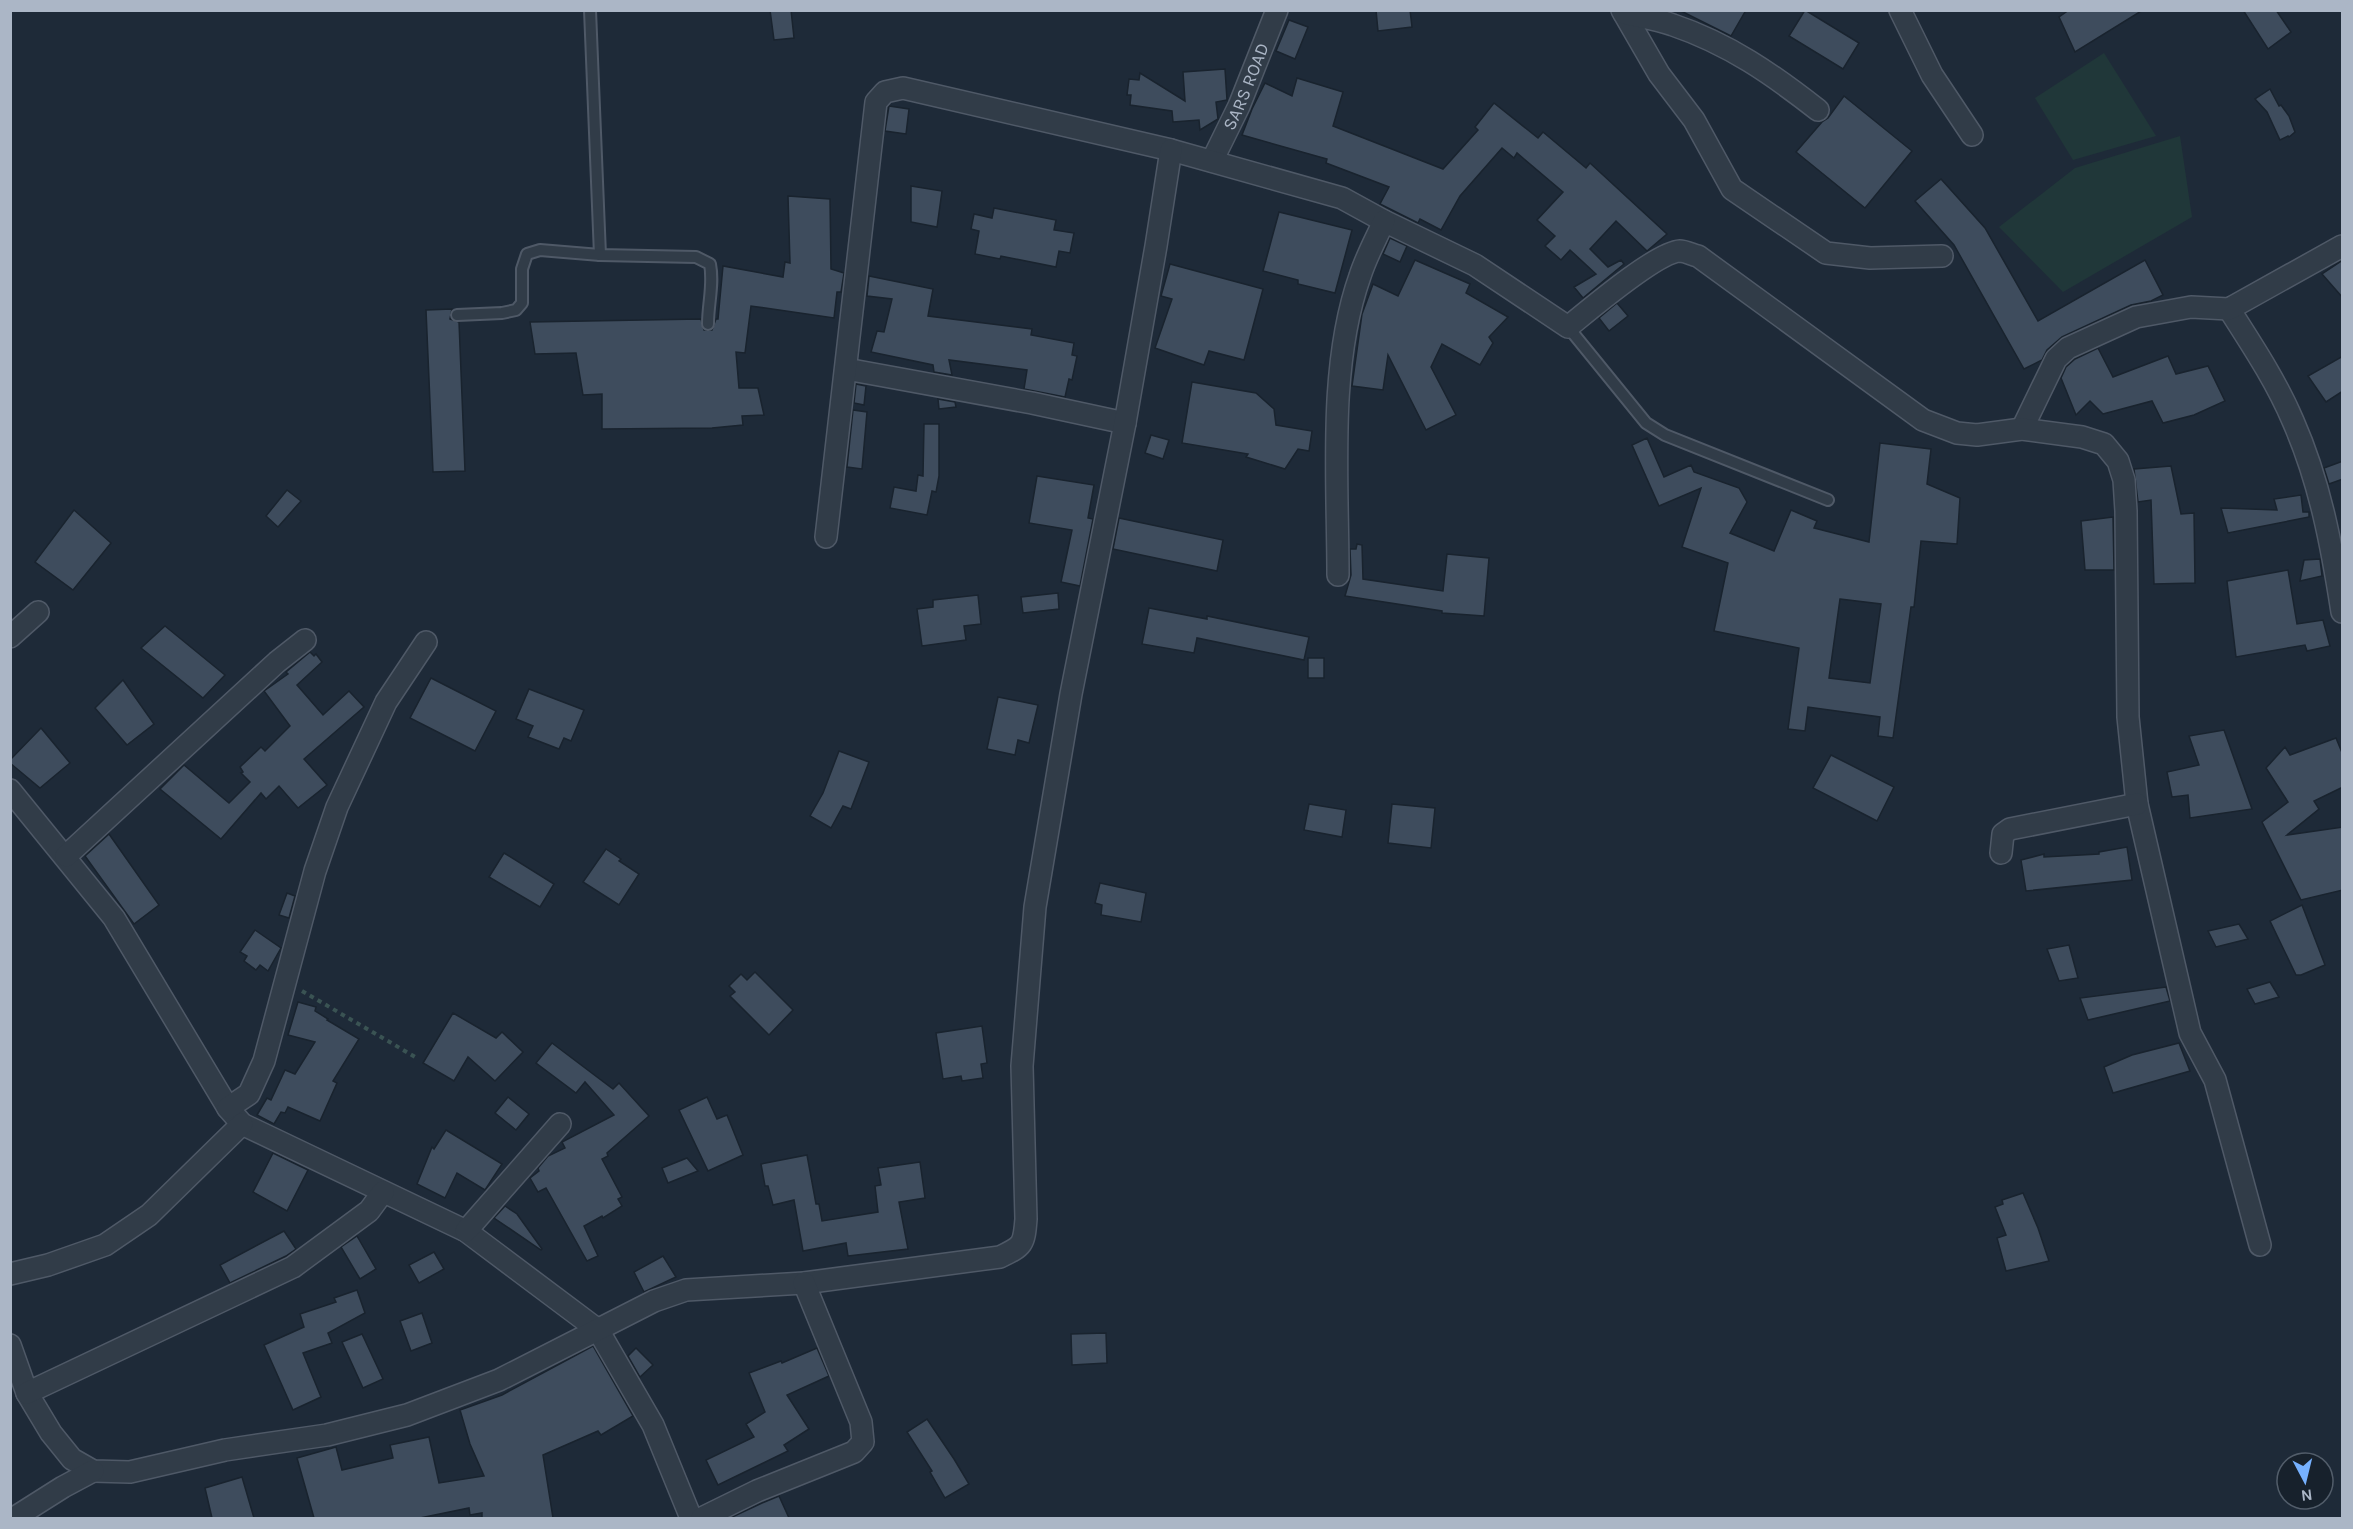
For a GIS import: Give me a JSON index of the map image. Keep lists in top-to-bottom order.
{
  "streets": {
    "street": ["SARS ROAD"]
  },
  "north": "bottom"
}
